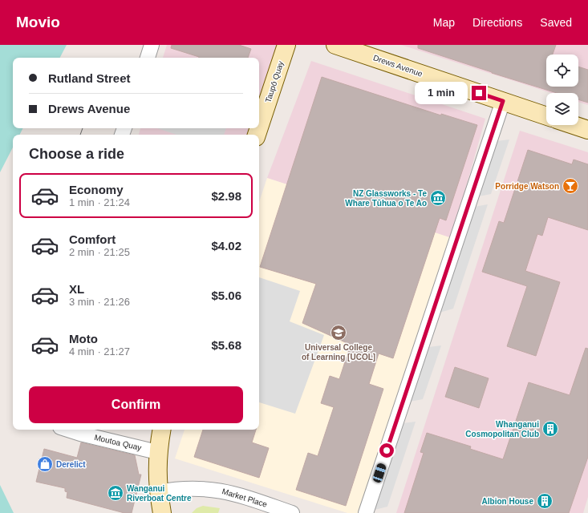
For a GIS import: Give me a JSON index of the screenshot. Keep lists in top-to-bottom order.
{
  "streets": {
    "street": [
      "Drews Avenue",
      "Taupō Quay",
      "Moutoa Quay",
      "Market Place"
    ]
  },
  "places": {
    "bar": ["Porridge Watson"],
    "museum": ["NZ Glassworks - Te Whare Tūhua o Te Ao", "Wanganui Riverboat Centre"],
    "school or university": ["Universal College of Learning [UCOL]"],
    "building": ["Whanganui Cosmopolitan Club", "Albion House"],
    "shop": ["Derelict"]
  },
  "page": {
    "header": "Movio",
    "nav": ["Map", "Directions", "Saved"],
    "banner": ["Rutland Street", "Drews Avenue"],
    "bubble": "1 min",
    "heading": "Choose a ride",
    "list": [
      {
        "name": "Economy",
        "note": "1 min · 21:24",
        "value": "$2.98"
      },
      {
        "name": "Comfort",
        "note": "2 min · 21:25",
        "value": "$4.02"
      },
      {
        "name": "XL",
        "note": "3 min · 21:26",
        "value": "$5.06"
      },
      {
        "name": "Moto",
        "note": "4 min · 21:27",
        "value": "$5.68"
      }
    ],
    "buttons": "Confirm"
  }
}
